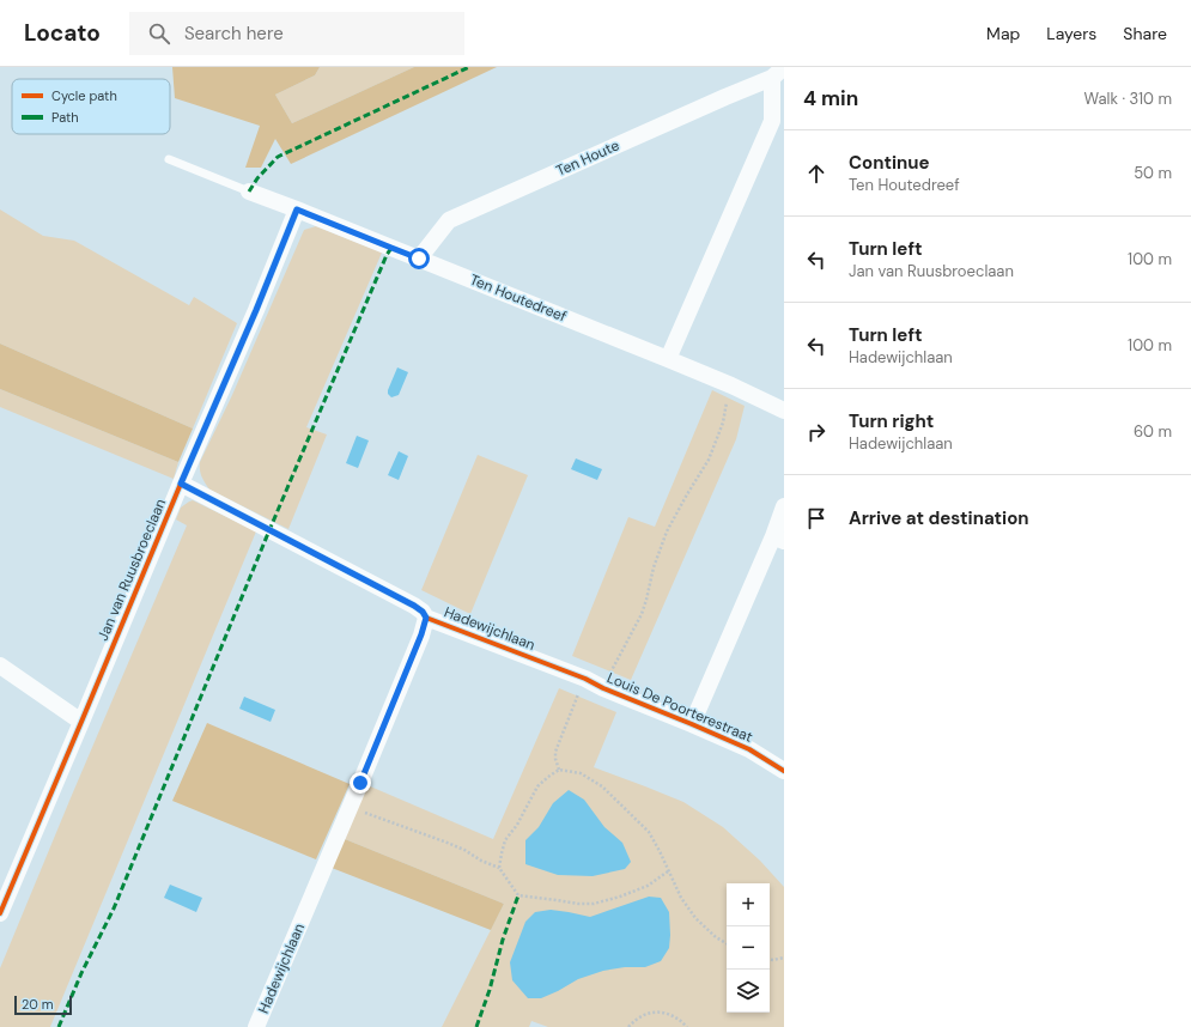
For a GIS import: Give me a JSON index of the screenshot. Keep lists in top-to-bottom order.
{
  "streets": {
    "street": [
      "Ten Houte",
      "Ten Houtedreef",
      "Jan van Ruusbroeclaan",
      "Hadewijchlaan",
      "Louis De Poorterestraat"
    ]
  },
  "crossings": [
    ["Ten Houte", "Ten Houtedreef"],
    ["Ten Houtedreef", "Jan van Ruusbroeclaan"],
    ["Jan van Ruusbroeclaan", "Hadewijchlaan"],
    ["Hadewijchlaan", "Louis De Poorterestraat"]
  ],
  "legend": ["Cycle path", "Path"],
  "scale_bar": "20 m",
  "page": {
    "header": "Locato",
    "search": "Search here",
    "nav": ["Map", "Layers", "Share"],
    "heading": ["4 min", "Walk · 310 m"],
    "list": [
      ["Continue", "Ten Houtedreef", "50 m"],
      ["Turn left", "Jan van Ruusbroeclaan", "100 m"],
      ["Turn left", "Hadewijchlaan", "100 m"],
      ["Turn right", "Hadewijchlaan", "60 m"],
      "Arrive at destination"
    ],
    "map_buttons": ["+", "−"],
    "scale": "20 m"
  }
}
